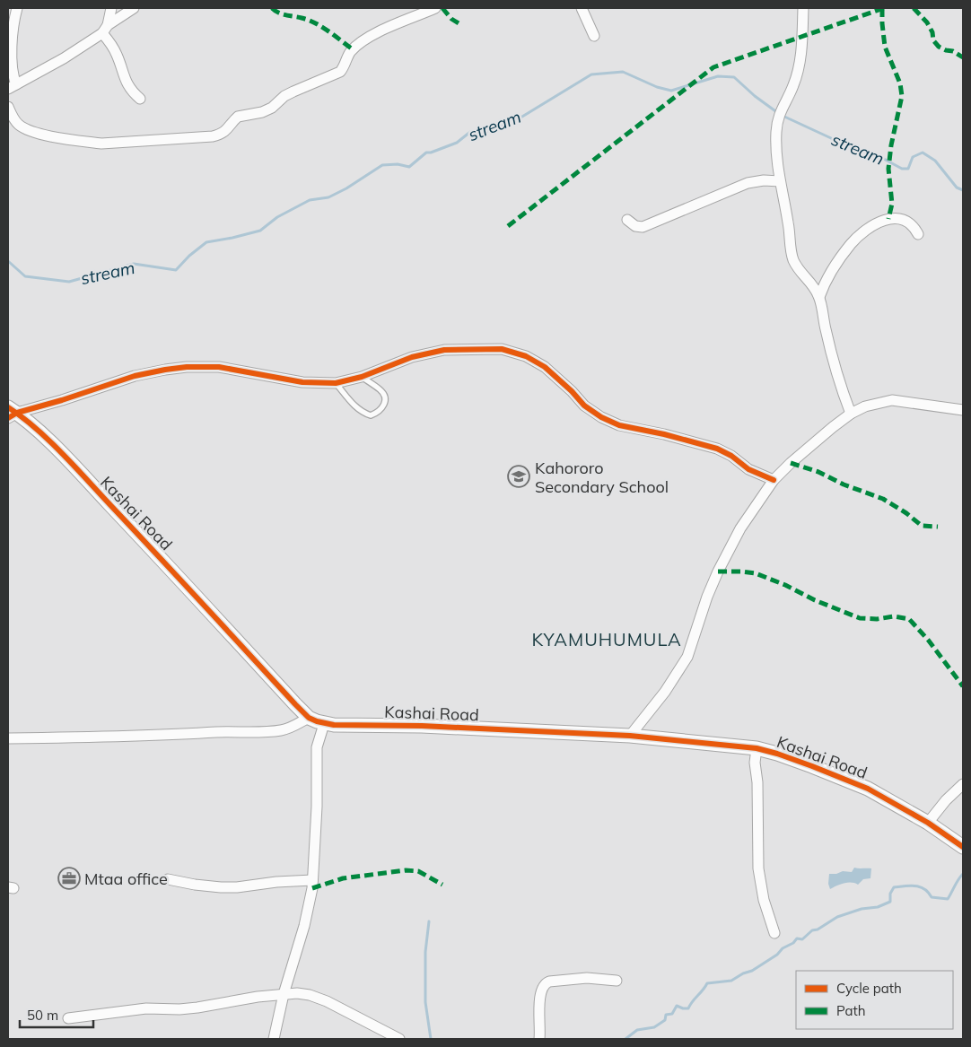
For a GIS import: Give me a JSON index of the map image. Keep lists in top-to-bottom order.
{
  "streets": {
    "street": ["Kashai Road"]
  },
  "districts": ["KYAMUHUMULA"],
  "water": ["stream"],
  "places": {
    "school or university": ["Kahororo Secondary School"],
    "office": ["Mtaa office"]
  },
  "legend": ["Cycle path", "Path"],
  "scale_bar": "50 m"
}
